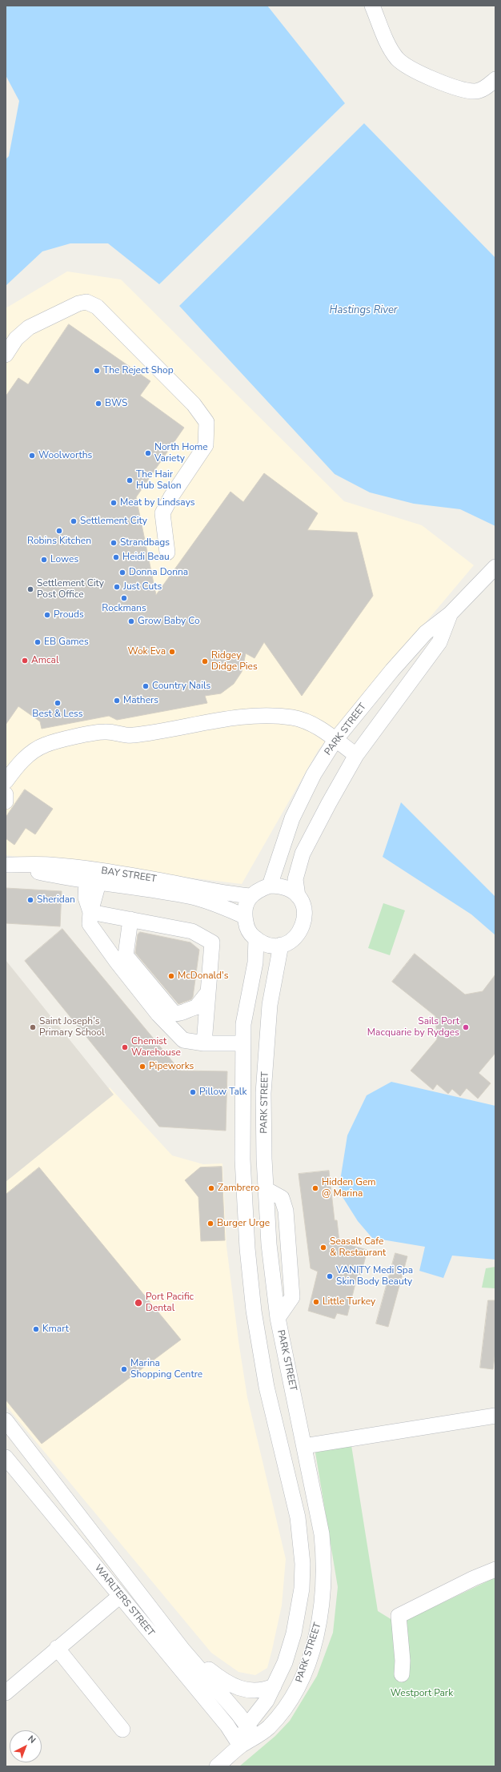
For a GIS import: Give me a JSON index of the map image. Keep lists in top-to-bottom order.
{
  "streets": {
    "street": ["PARK STREET", "BAY STREET", "WARLTERS STREET"]
  },
  "crossings": [
    ["PARK STREET", "BAY STREET"],
    ["PARK STREET", "WARLTERS STREET"]
  ],
  "water": ["Hastings River"],
  "parks": ["Westport Park"],
  "places": [
    "The Reject Shop",
    "BWS",
    "North Home Variety",
    "Woolworths",
    "The Hair Hub Salon",
    "Meat by Lindsays",
    "Settlement City",
    "Robins Kitchen",
    "Strandbags",
    "Heidi Beau",
    "Lowes",
    "Donna Donna",
    "Just Cuts",
    "Settlement City Post Office",
    "Rockmans",
    "Prouds",
    "Grow Baby Co",
    "EB Games",
    "Wok Eva",
    "Amcal",
    "Ridgey Didge Pies",
    "Country Nails",
    "Mathers",
    "Best & Less",
    "Sheridan",
    "McDonald's",
    "Saint Joseph's Primary School",
    "Sails Port Macquarie by Rydges",
    "Chemist Warehouse",
    "Pipeworks",
    "Pillow Talk",
    "Zambrero",
    "Hidden Gem @ Marina",
    "Burger Urge",
    "Seasalt Cafe & Restaurant",
    "VANITY Medi Spa Skin Body Beauty",
    "Little Turkey",
    "Port Pacific Dental",
    "Kmart",
    "Marina Shopping Centre"
  ],
  "north": "top right"
}
